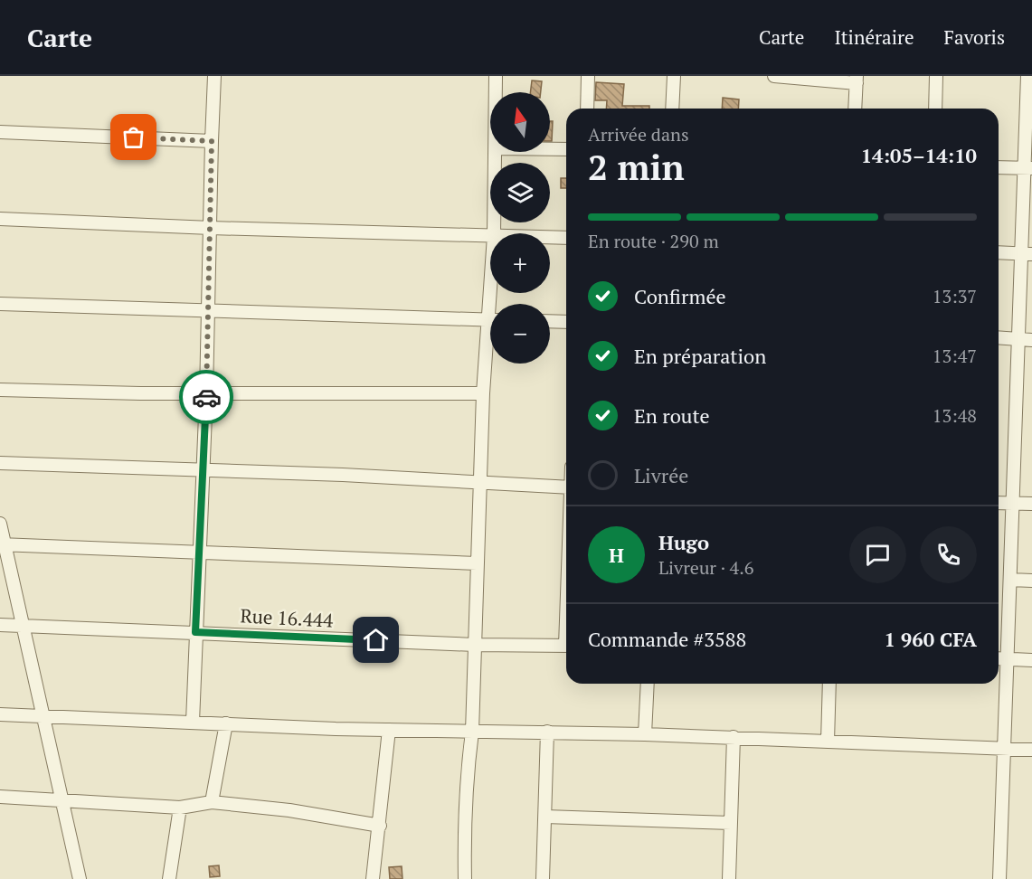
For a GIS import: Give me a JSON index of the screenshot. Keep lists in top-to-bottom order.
{
  "streets": {
    "street": ["Rue 16.444"]
  },
  "north": "top",
  "page": {
    "header": "Carte",
    "nav": ["Carte", "Itinéraire", "Favoris"],
    "map_buttons": ["+", "−"],
    "heading": ["2 min", "Arrivée dans", "14:05–14:10"],
    "panel": [
      "Hugo",
      "Livreur · 4.6",
      "Commande #3588",
      "1 960 CFA"
    ],
    "bar": "En route · 290 m",
    "list": [
      ["Confirmée", "13:37"],
      ["En préparation", "13:47"],
      ["En route", "13:48"],
      "Livrée"
    ],
    "round": "H"
  }
}
